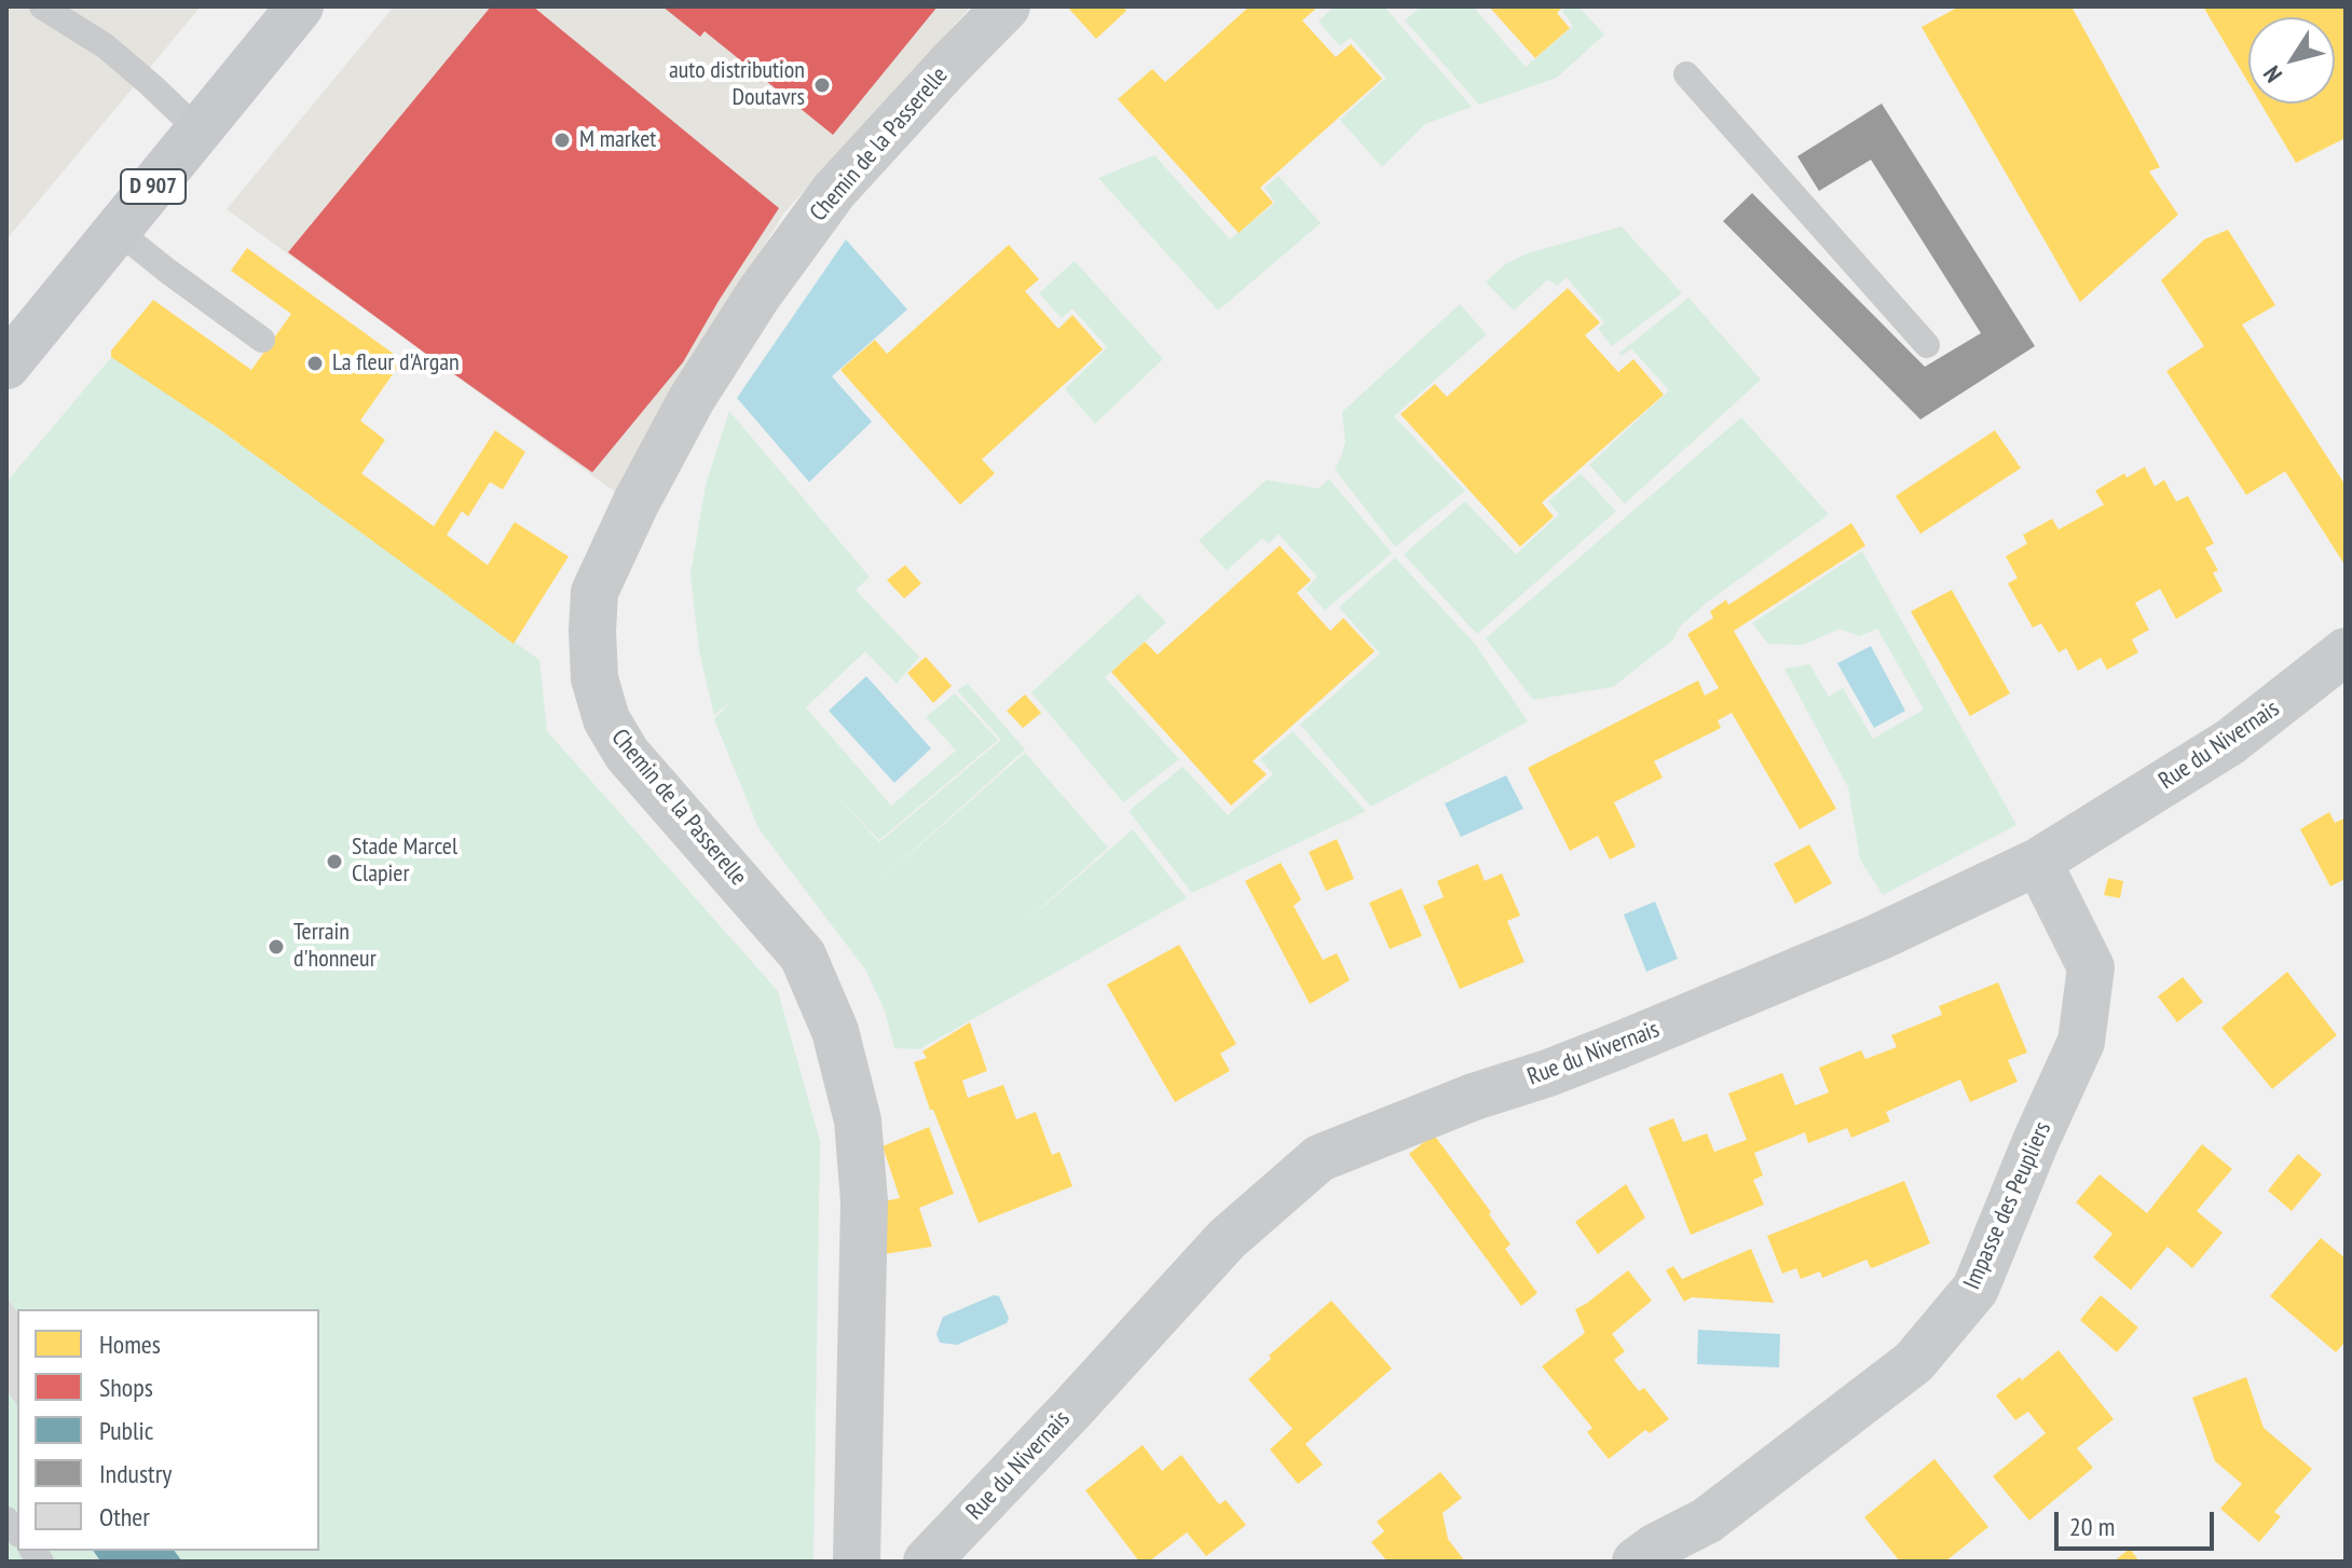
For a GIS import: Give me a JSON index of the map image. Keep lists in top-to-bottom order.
{
  "streets": {
    "main road": ["D 907"],
    "street": ["Chemin de la Passerelle", "Rue du Nivernais", "Impasse des Peupliers"]
  },
  "crossings": [
    ["Rue du Nivernais", "Impasse des Peupliers"]
  ],
  "places": [
    "auto distribution Doutavrs",
    "M market",
    "La fleur d'Argan",
    "Stade Marcel Clapier",
    "Terrain d'honneur"
  ],
  "legend": [
    "Homes",
    "Shops",
    "Public",
    "Industry",
    "Other"
  ],
  "scale_bar": "20 m",
  "north": "bottom left"
}
